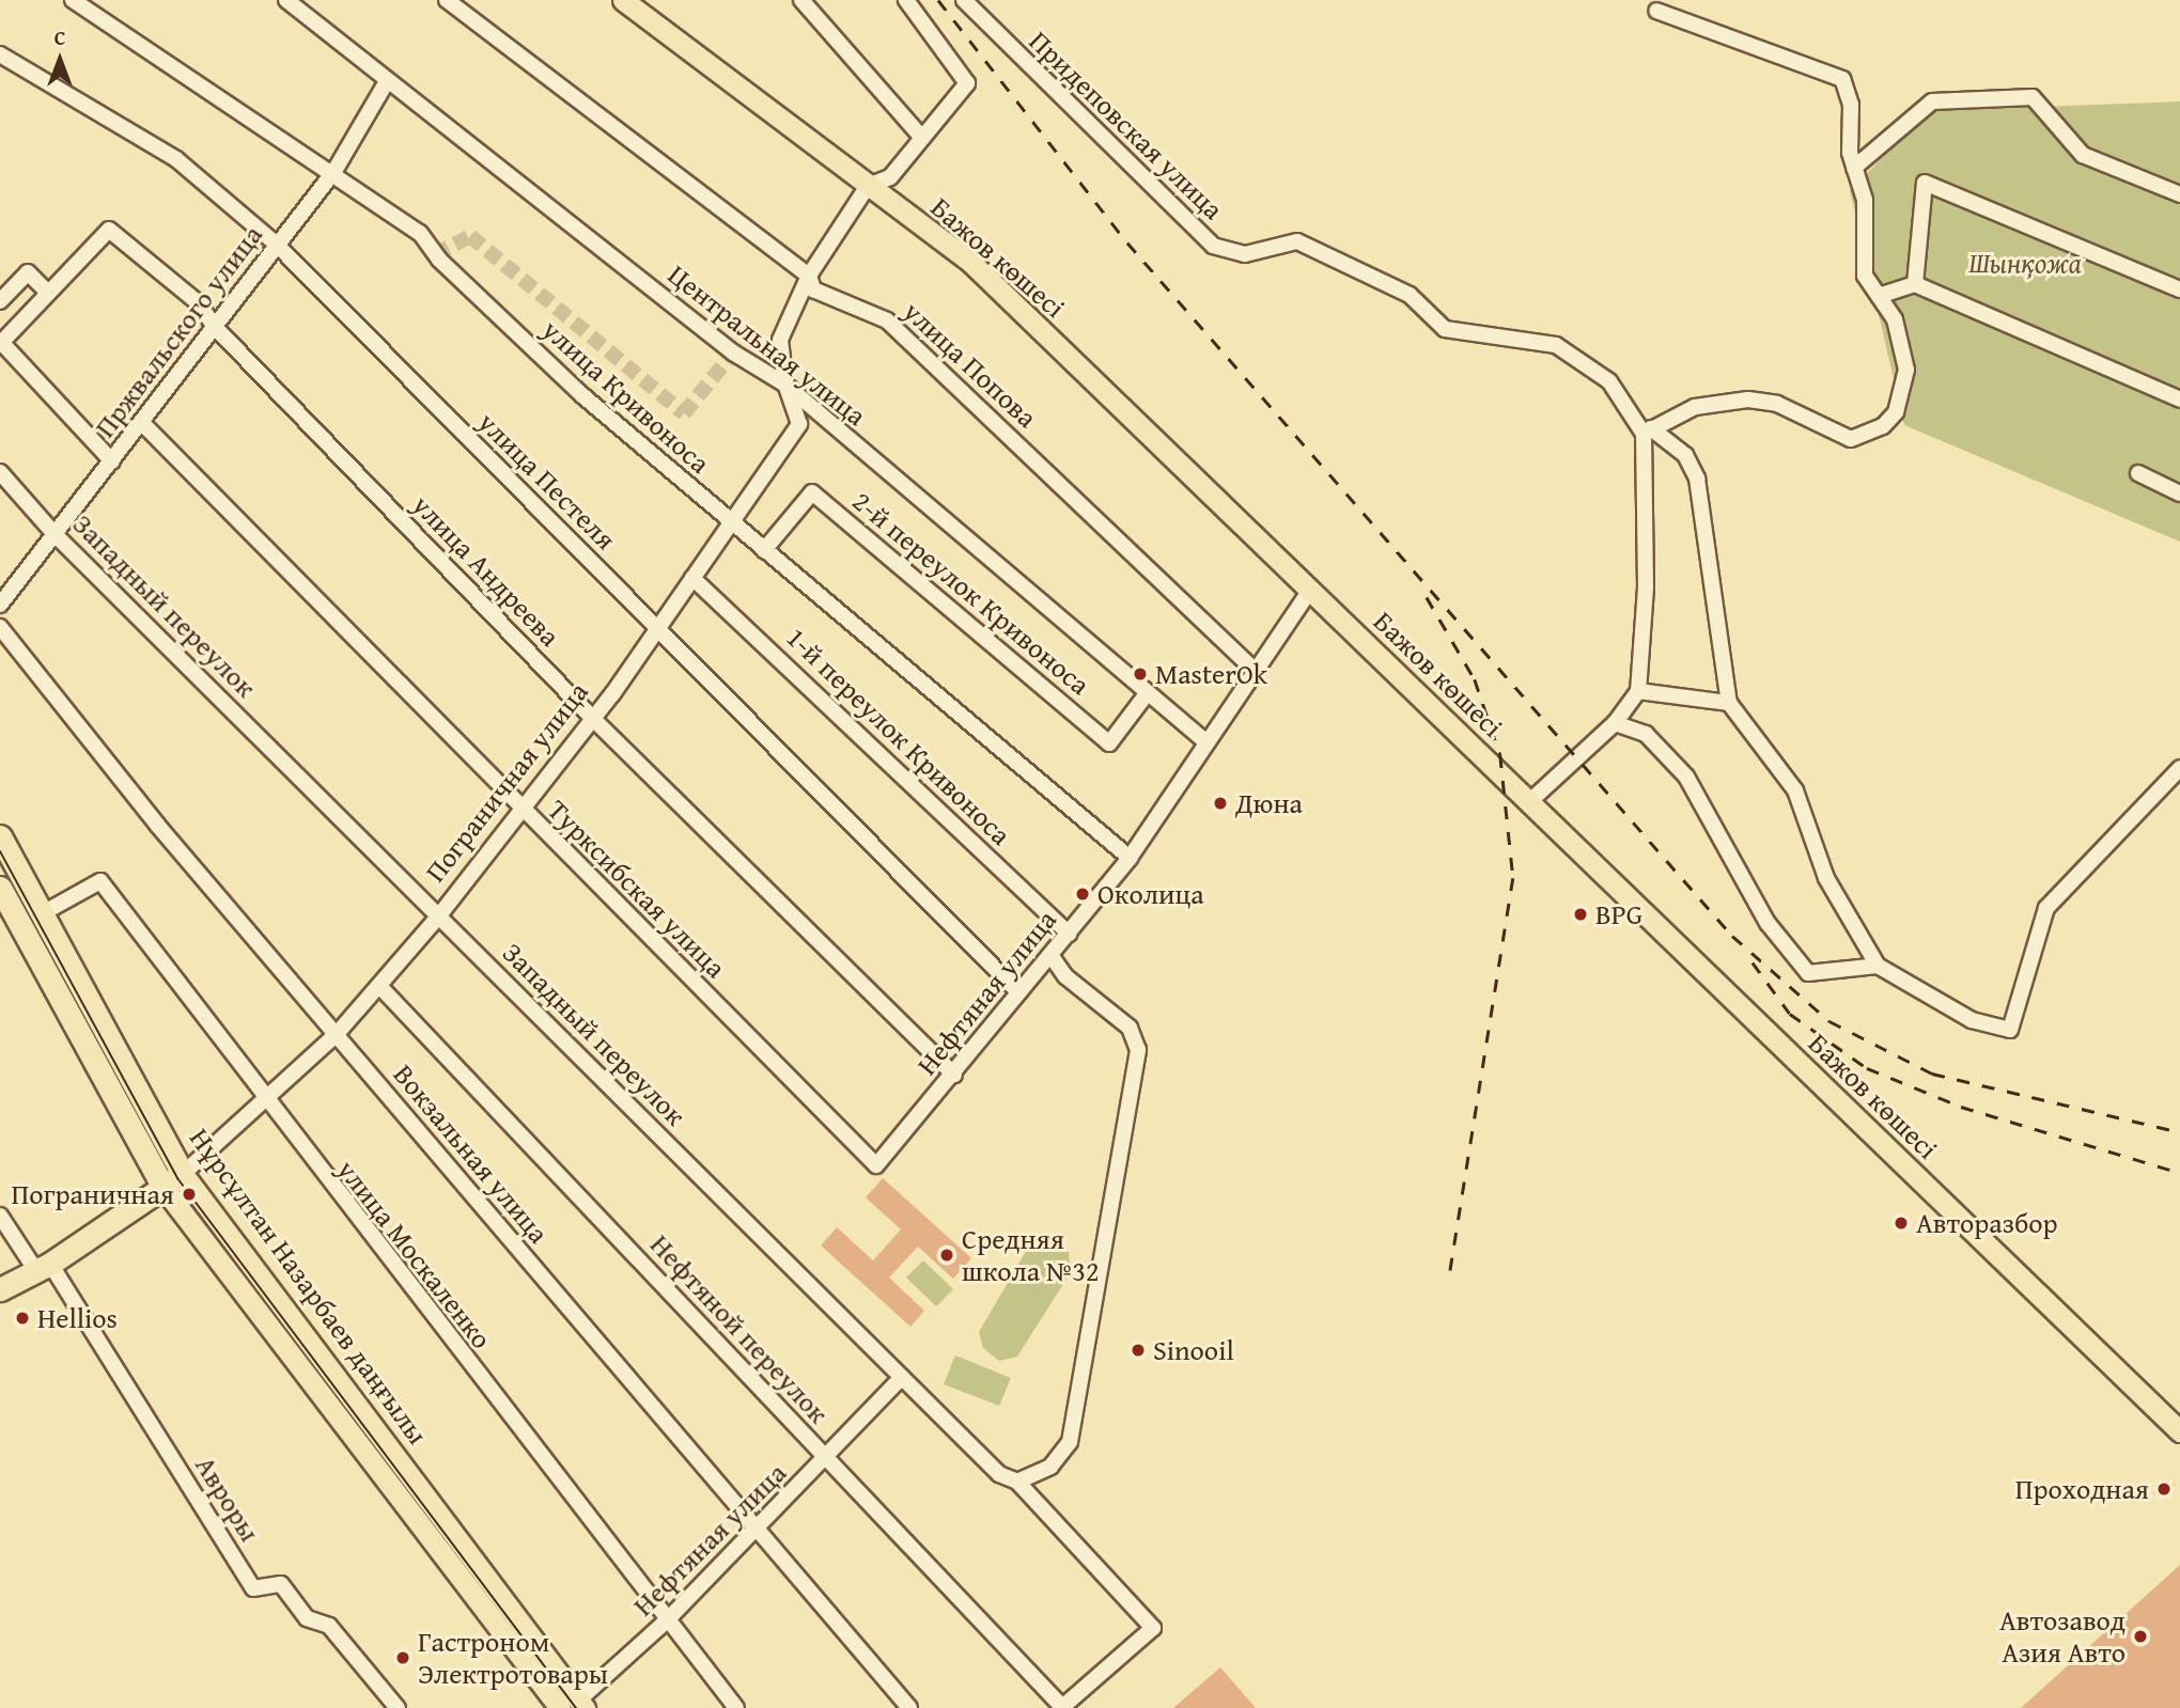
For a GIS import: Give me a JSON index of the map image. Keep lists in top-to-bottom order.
{
  "streets": {
    "highway": ["Пограничная улица", "Нұрсұлтан Назарбаев даңғылы"],
    "main road": ["Бажов көшесі"],
    "street": [
      "Придеповская улица",
      "Пржвальского улица",
      "Центральная улица",
      "улица Попова",
      "улица Кривоноса",
      "улица Пестеля",
      "улица Андреева",
      "2-й переулок Кривоноса",
      "Западный переулок",
      "1-й переулок Кривоноса",
      "Турксибская улица",
      "Нефтяная улица",
      "Вокзальная улица",
      "улица Москаленко",
      "Нефтяной переулок",
      "Авроры"
    ]
  },
  "crossings": [
    ["Бажов көшесі", "Пограничная улица"],
    ["Бажов көшесі", "Нефтяная улица"],
    ["Пржвальского улица", "Центральная улица"],
    ["Пржвальского улица", "улица Кривоноса"],
    ["Пржвальского улица", "улица Пестеля"],
    ["Пржвальского улица", "улица Андреева"],
    ["Пржвальского улица", "Западный переулок"],
    ["Пржвальского улица", "Турксибская улица"],
    ["Центральная улица", "2-й переулок Кривоноса"],
    ["Центральная улица", "Пограничная улица"],
    ["Центральная улица", "Нефтяная улица"],
    ["улица Попова", "Пограничная улица"],
    ["улица Попова", "Нефтяная улица"],
    ["улица Кривоноса", "2-й переулок Кривоноса"],
    ["улица Кривоноса", "Пограничная улица"],
    ["улица Кривоноса", "Нефтяная улица"],
    ["улица Пестеля", "Пограничная улица"],
    ["улица Пестеля", "Нефтяная улица"],
    ["улица Андреева", "Пограничная улица"],
    ["улица Андреева", "Нефтяная улица"],
    ["Западный переулок", "Пограничная улица"],
    ["Западный переулок", "Нефтяная улица"],
    ["Западный переулок", "Нефтяной переулок"],
    ["1-й переулок Кривоноса", "Пограничная улица"],
    ["1-й переулок Кривоноса", "Нефтяная улица"],
    ["Пограничная улица", "Турксибская улица"],
    ["Пограничная улица", "Вокзальная улица"],
    ["Пограничная улица", "улица Москаленко"],
    ["Пограничная улица", "Нұрсұлтан Назарбаев даңғылы"],
    ["Пограничная улица", "Нефтяной переулок"],
    ["Пограничная улица", "Авроры"],
    ["Турксибская улица", "Нефтяная улица"],
    ["Нефтяная улица", "Вокзальная улица"],
    ["Нефтяная улица", "улица Москаленко"],
    ["Нефтяная улица", "Нұрсұлтан Назарбаев даңғылы"],
    ["Нефтяная улица", "Нефтяной переулок"],
    ["улица Москаленко", "Нұрсұлтан Назарбаев даңғылы"]
  ],
  "parks": ["Шынқожа"],
  "places": [
    "MasterOk",
    "Дюна",
    "Околица",
    "BPG",
    "Пограничная",
    "Авторазбор",
    "Средняя школа №32",
    "Hellios",
    "Sinooil",
    "Проходная",
    "Автозавод Азия Авто",
    "Гастроном Электротовары"
  ],
  "north": "top"
}
